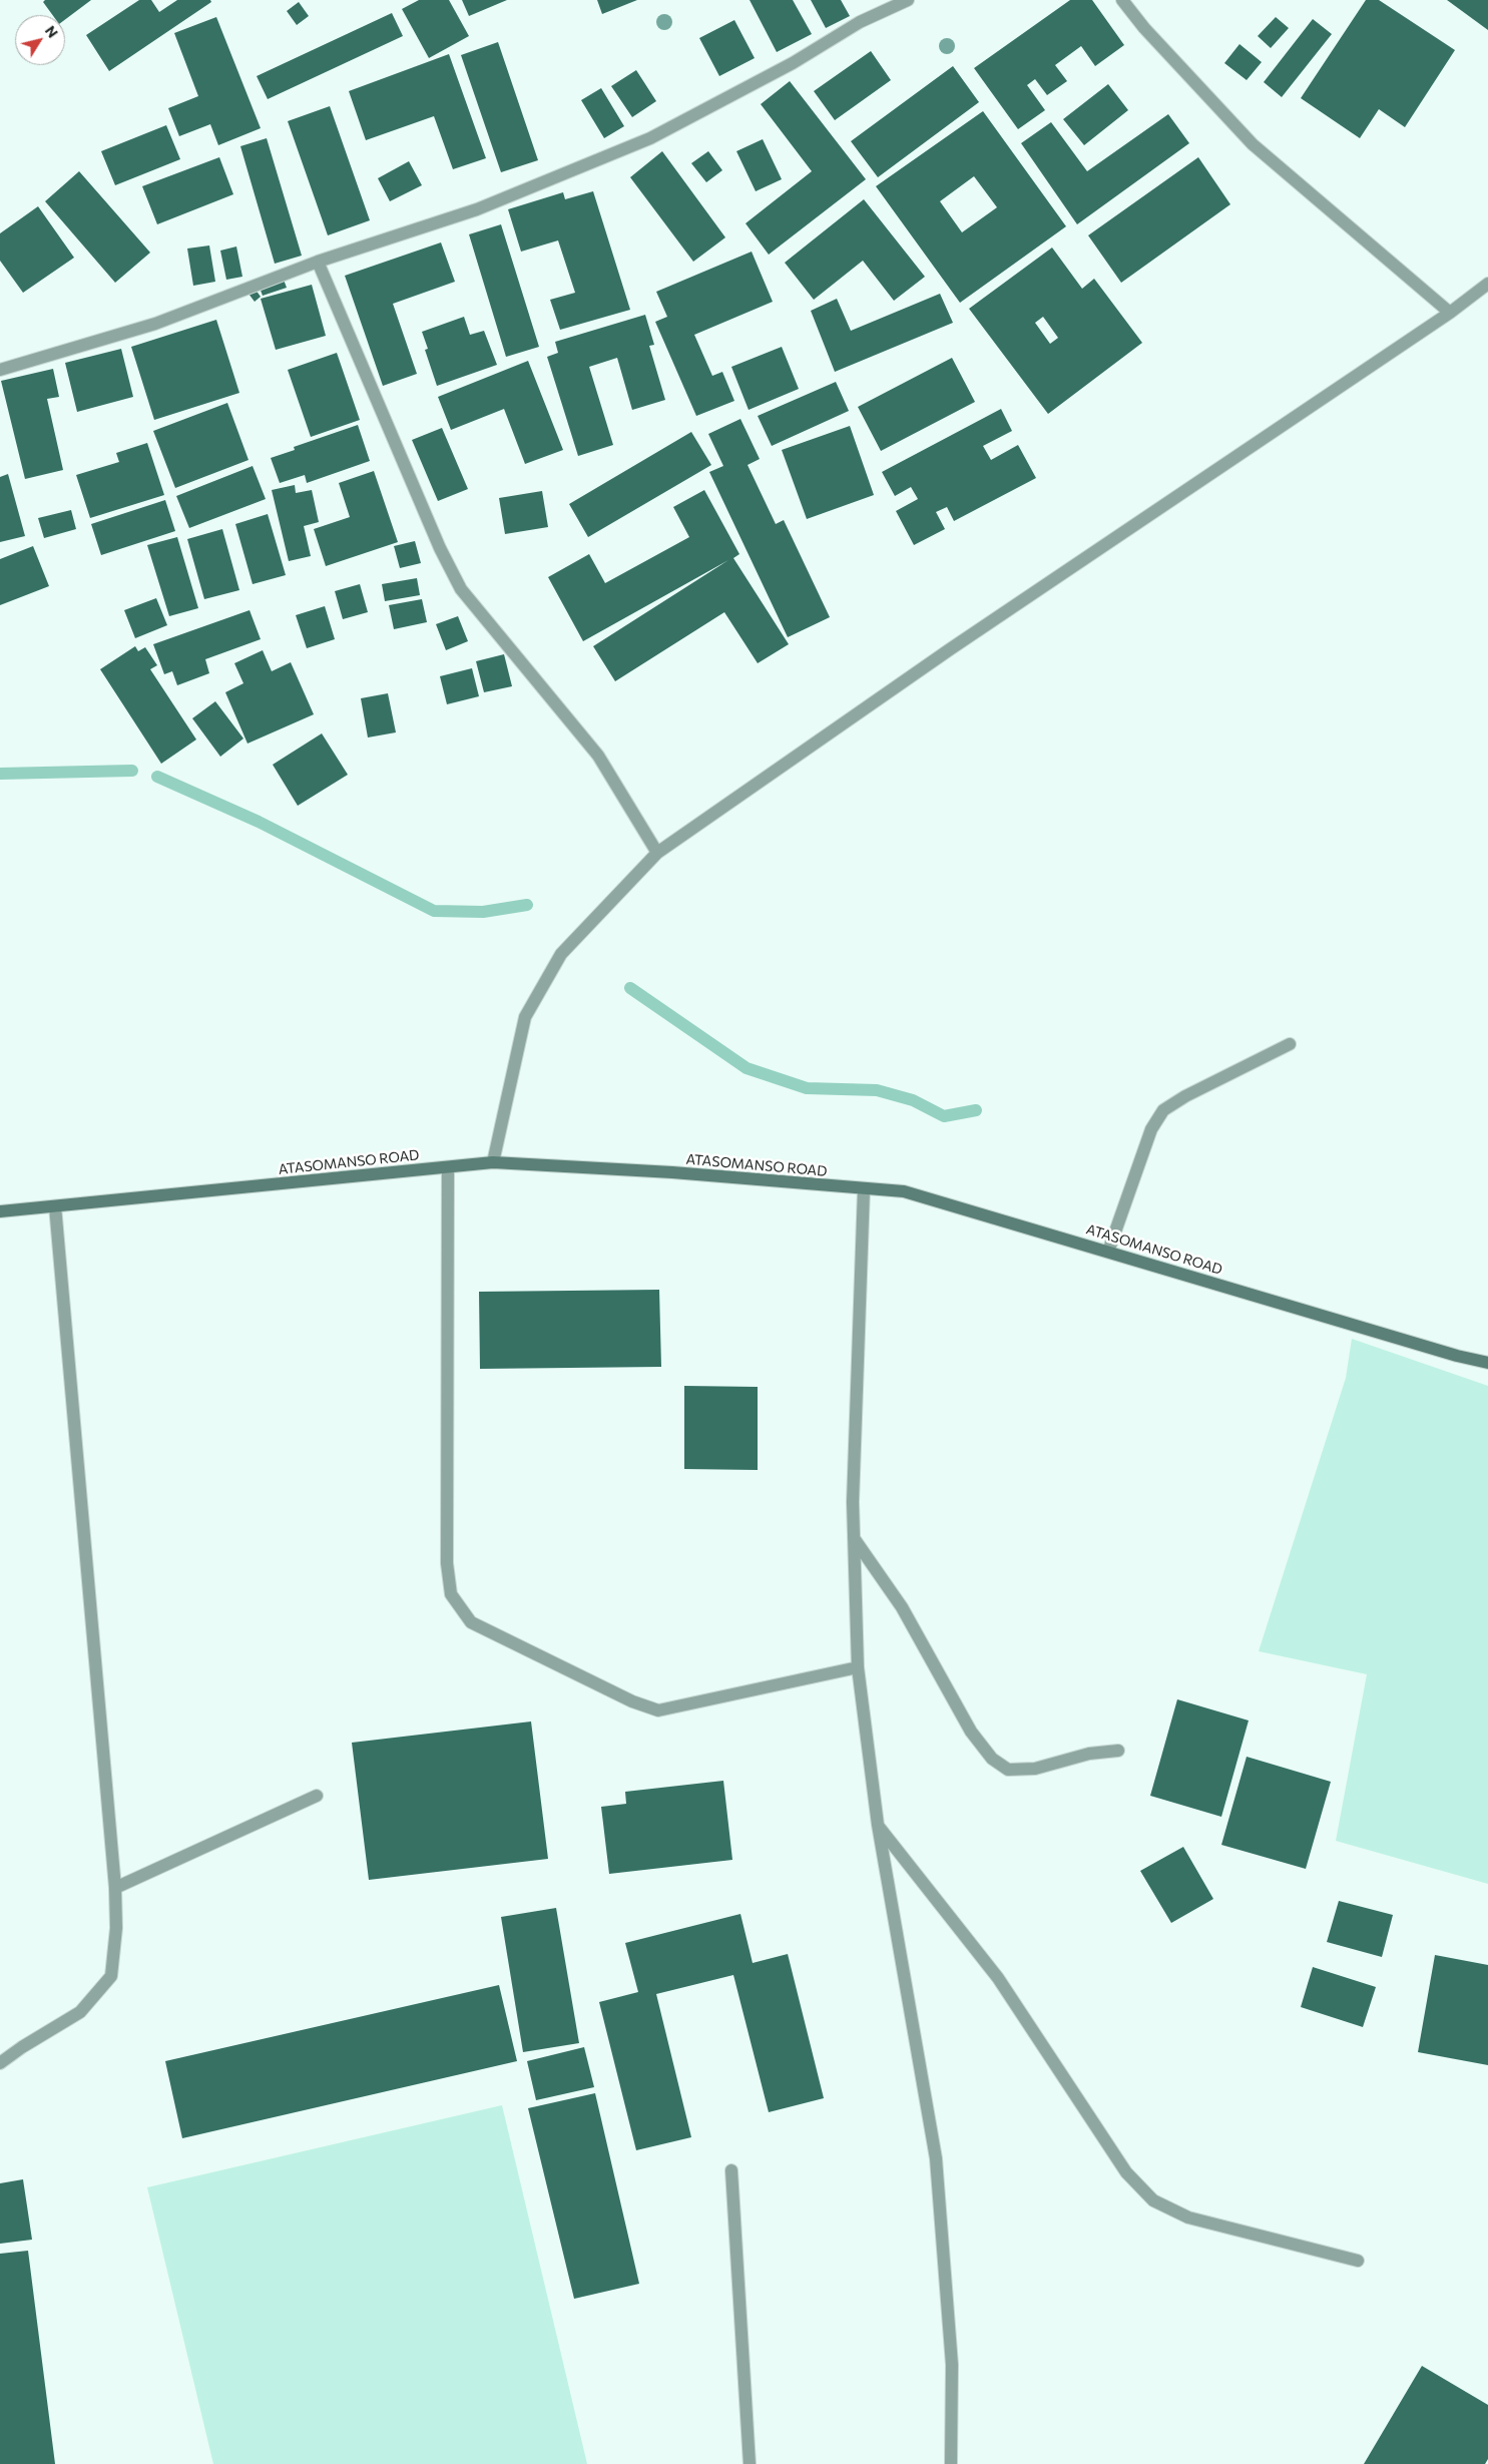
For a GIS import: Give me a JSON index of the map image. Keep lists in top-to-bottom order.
{
  "streets": {
    "street": ["ATASOMANSO ROAD"]
  },
  "north": "top right"
}
